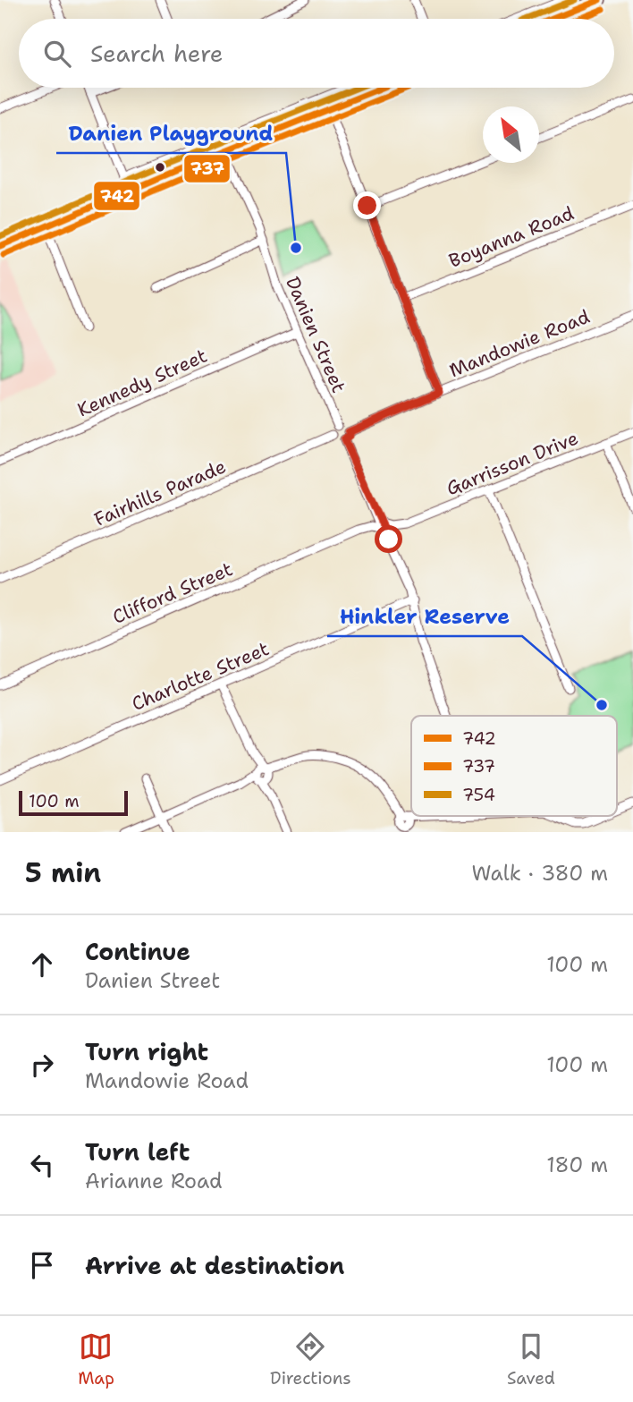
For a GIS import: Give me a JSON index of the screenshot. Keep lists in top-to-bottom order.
{
  "streets": {
    "street": [
      "Boyanna Road",
      "Danien Street",
      "Mandowie Road",
      "Kennedy Street",
      "Garrisson Drive",
      "Fairhills Parade",
      "Clifford Street",
      "Charlotte Street"
    ]
  },
  "crossings": [
    ["Danien Street", "Kennedy Street"],
    ["Garrisson Drive", "Clifford Street"]
  ],
  "places": ["Danien Playground", "Hinkler Reserve"],
  "lines": ["transit line 742", "transit line 754", "transit line 737"],
  "legend": ["742", "737", "754"],
  "scale_bar": "100 m",
  "north": "top left",
  "page": {
    "search": "Search here",
    "scale": "100 m",
    "heading": ["5 min", "Walk · 380 m"],
    "list": [
      ["Continue", "Danien Street", "100 m"],
      ["Turn right", "Mandowie Road", "100 m"],
      ["Turn left", "Arianne Road", "180 m"],
      "Arrive at destination"
    ],
    "nav": ["Map", "Directions", "Saved"]
  }
}
